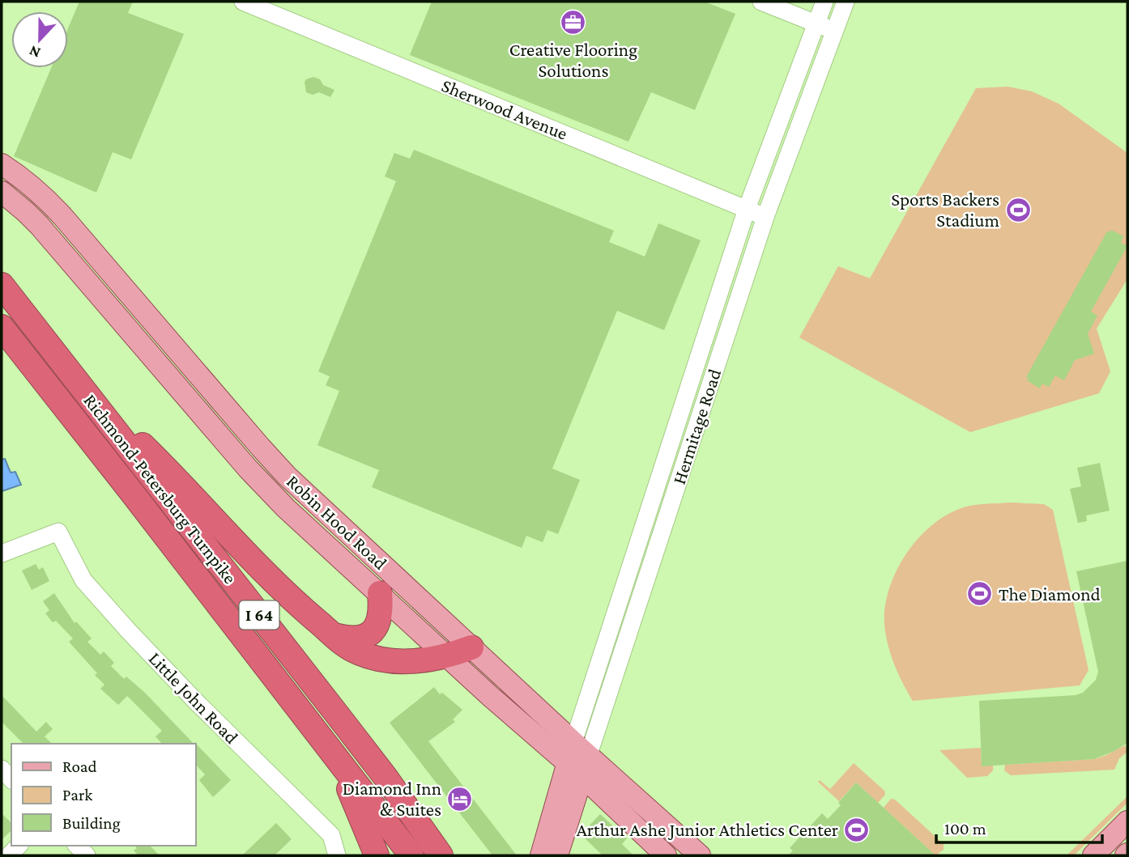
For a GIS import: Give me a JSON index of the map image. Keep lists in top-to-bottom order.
{
  "streets": {
    "highway": ["Richmond-Petersburg Turnpike", "I 64"],
    "main road": ["Hermitage Road", "Robin Hood Road"],
    "street": ["Sherwood Avenue", "Little John Road"]
  },
  "crossings": [
    ["Sherwood Avenue", "Hermitage Road"],
    ["Hermitage Road", "Robin Hood Road"]
  ],
  "places": {
    "office": ["Creative Flooring Solutions"],
    "sports": ["Sports Backers Stadium", "The Diamond", "Arthur Ashe Junior Athletics Center"],
    "hotel": ["Diamond Inn & Suites"]
  },
  "legend": ["Road", "Park", "Building"],
  "scale_bar": "100 m",
  "north": "bottom"
}
